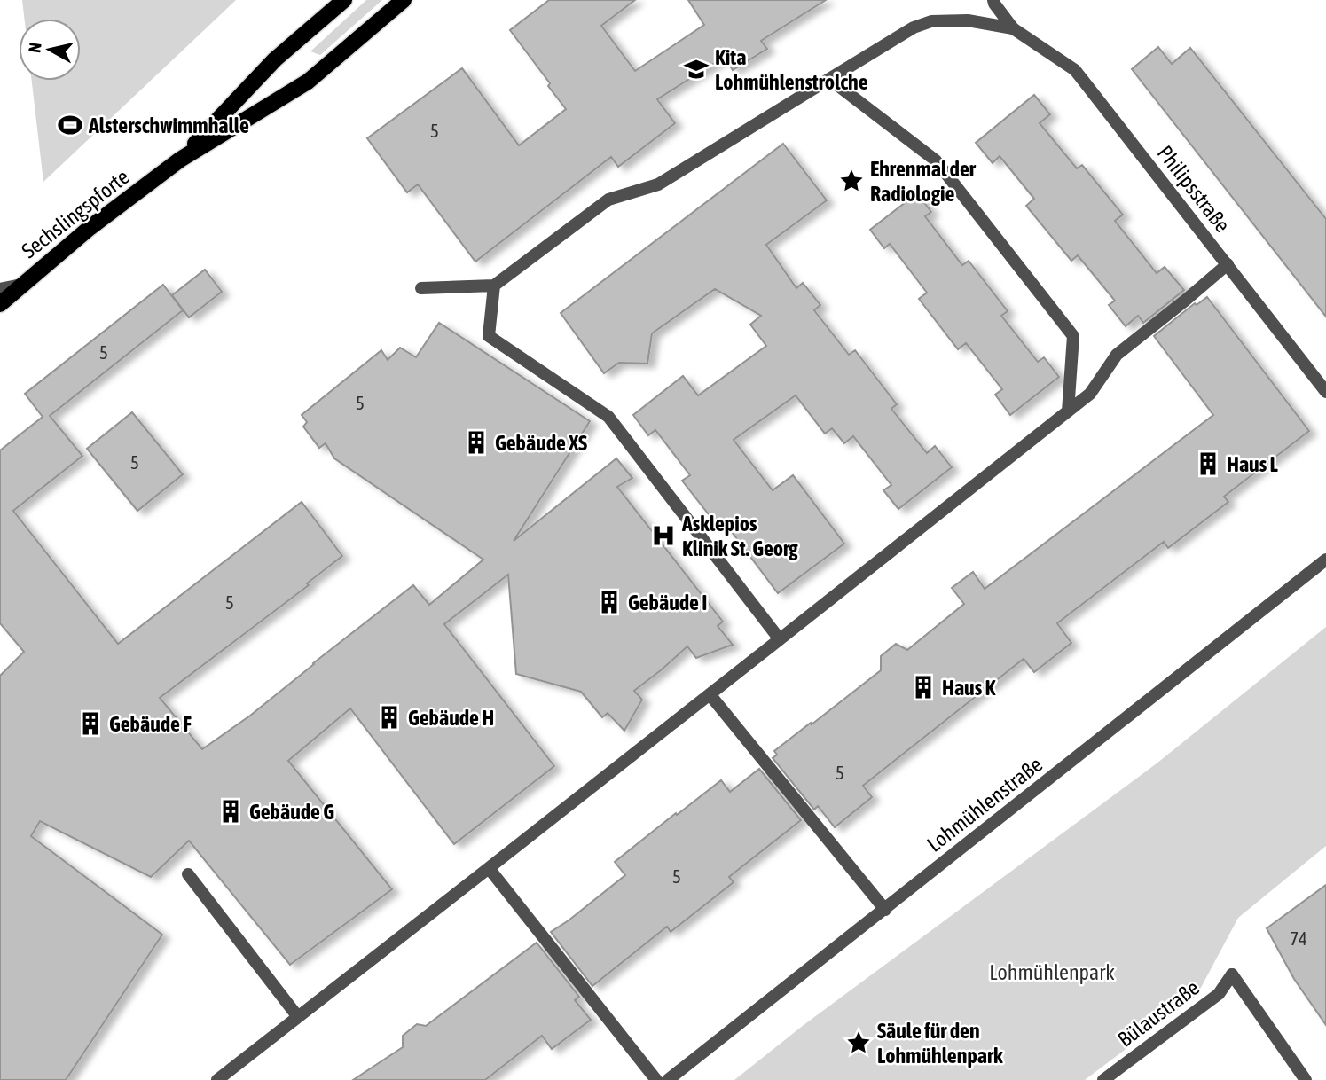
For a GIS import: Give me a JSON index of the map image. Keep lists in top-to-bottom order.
{
  "streets": {
    "main road": ["Sechslingspforte"],
    "street": ["Philipsstraße", "Lohmühlenstraße", "Bülaustraße"]
  },
  "parks": ["Lohmühlenpark"],
  "places": {
    "school or university": ["Kita Lohmühlenstrolche"],
    "sports": ["Alsterschwimmhalle"],
    "place": ["Ehrenmal der Radiologie", "Säule für den Lohmühlenpark"],
    "building": [
      "Gebäude XS",
      "Haus L",
      "Gebäude I",
      "Haus K",
      "Gebäude H",
      "Gebäude F",
      "Gebäude G"
    ],
    "hospital": ["Asklepios Klinik St. Georg"]
  },
  "house_numbers": [
    "5",
    "5",
    "5",
    "5",
    "5",
    "5",
    "5",
    "74"
  ],
  "north": "left"
}
